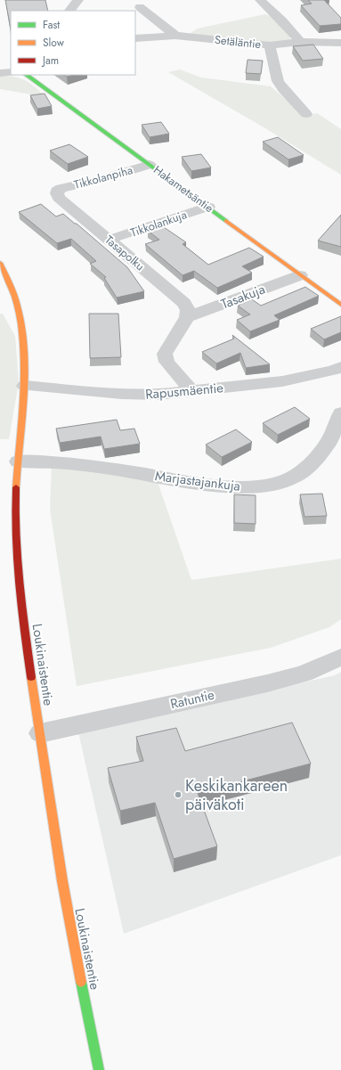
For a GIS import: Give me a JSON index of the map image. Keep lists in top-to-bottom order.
{
  "streets": {
    "street": [
      "Setäläntie",
      "Tikkolanpiha",
      "Hakametsäntie",
      "Tikkolankuja",
      "Tasapolku",
      "Tasakuja",
      "Rapusmäentie",
      "Marjastajankuja",
      "Loukinaistentie",
      "Ratuntie"
    ]
  },
  "crossings": [
    ["Tikkolanpiha", "Hakametsäntie"],
    ["Tikkolanpiha", "Tasapolku"],
    ["Hakametsäntie", "Tikkolankuja"],
    ["Hakametsäntie", "Tasakuja"],
    ["Tikkolankuja", "Tasapolku"],
    ["Tasapolku", "Tasakuja"],
    ["Rapusmäentie", "Loukinaistentie"],
    ["Marjastajankuja", "Loukinaistentie"],
    ["Loukinaistentie", "Ratuntie"]
  ],
  "places": ["Keskikankareen päiväkoti"],
  "legend": ["Fast", "Slow", "Jam"]
}
